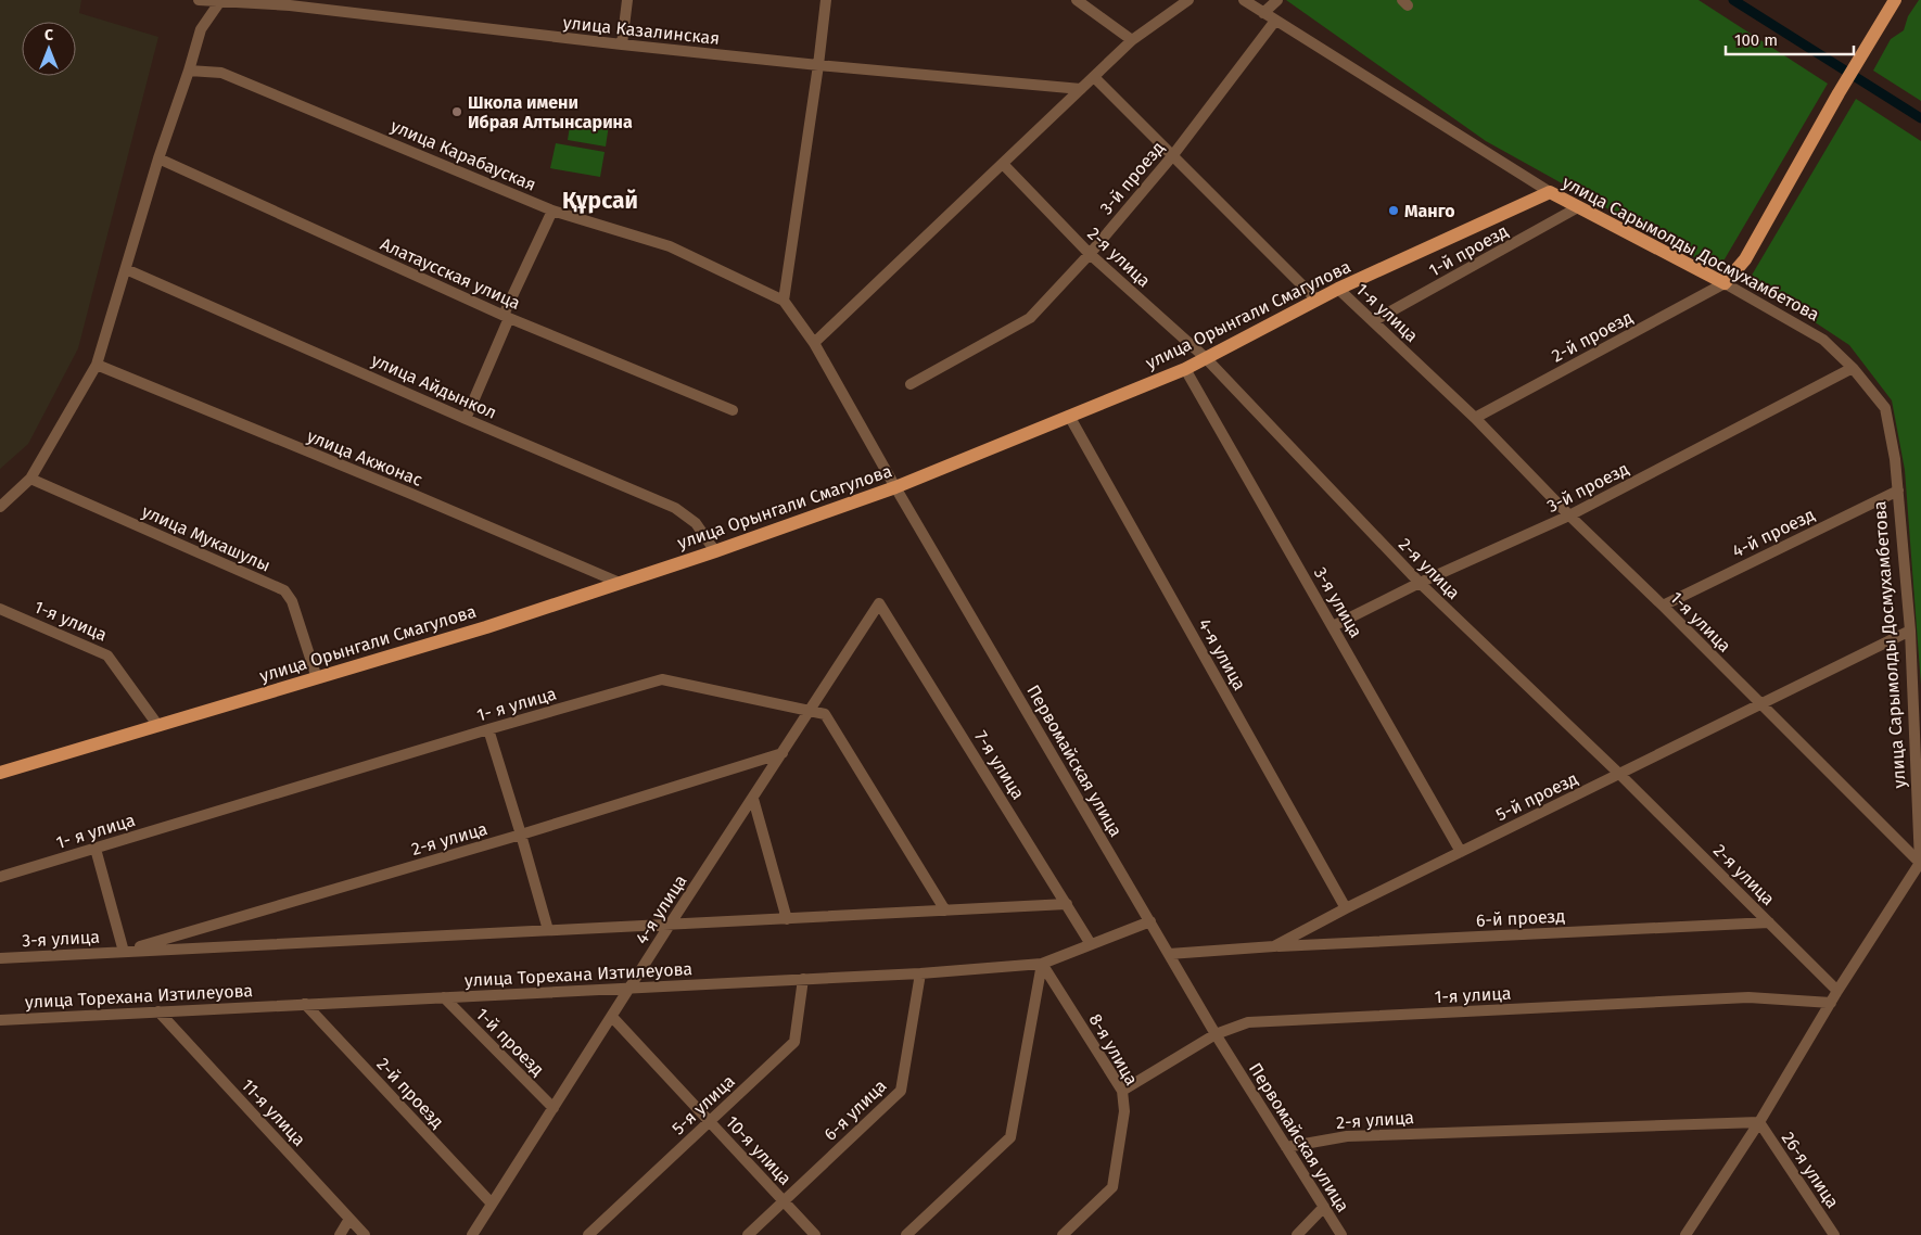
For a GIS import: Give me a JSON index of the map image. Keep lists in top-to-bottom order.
{
  "streets": {
    "main road": ["улица Сарымолды Досмухамбетова", "улица Орынгали Смагулова"],
    "street": [
      "улица Казалинская",
      "улица Карабауская",
      "3-й проезд",
      "1-й проезд",
      "2-я улица",
      "Алатаусская улица",
      "1-я улица",
      "2-й проезд",
      "улица Айдынкол",
      "улица Акжонас",
      "4-й проезд",
      "улица Мукашулы",
      "3-я улица",
      "4-я улица",
      "1- я улица",
      "Первомайская улица",
      "7-я улица",
      "5-й проезд",
      "6-й проезд",
      "улица Торехана Изтилеуова",
      "8-я улица",
      "5-я улица",
      "6-я улица",
      "11-я улица",
      "10-я улица",
      "26-я улица"
    ]
  },
  "crossings": [
    ["улица Карабауская", "Первомайская улица"],
    ["3-й проезд", "улица Сарымолды Досмухамбетова"],
    ["3-й проезд", "2-я улица"],
    ["3-й проезд", "1-я улица"],
    ["3-й проезд", "3-я улица"],
    ["улица Сарымолды Досмухамбетова", "1-й проезд"],
    ["улица Сарымолды Досмухамбетова", "1-я улица"],
    ["улица Сарымолды Досмухамбетова", "улица Орынгали Смагулова"],
    ["улица Сарымолды Досмухамбетова", "2-й проезд"],
    ["улица Сарымолды Досмухамбетова", "4-й проезд"],
    ["улица Сарымолды Досмухамбетова", "5-й проезд"],
    ["1-й проезд", "1-я улица"],
    ["1-й проезд", "4-я улица"],
    ["1-й проезд", "улица Торехана Изтилеуова"],
    ["2-я улица", "улица Орынгали Смагулова"],
    ["2-я улица", "3-я улица"],
    ["2-я улица", "4-я улица"],
    ["2-я улица", "Первомайская улица"],
    ["2-я улица", "5-й проезд"],
    ["2-я улица", "6-й проезд"],
    ["2-я улица", "26-я улица"],
    ["1-я улица", "улица Орынгали Смагулова"],
    ["1-я улица", "2-й проезд"],
    ["1-я улица", "4-й проезд"],
    ["1-я улица", "Первомайская улица"],
    ["1-я улица", "5-й проезд"],
    ["1-я улица", "8-я улица"],
    ["улица Орынгали Смагулова", "улица Айдынкол"],
    ["улица Орынгали Смагулова", "улица Акжонас"],
    ["улица Орынгали Смагулова", "улица Мукашулы"],
    ["улица Орынгали Смагулова", "3-я улица"],
    ["улица Орынгали Смагулова", "4-я улица"],
    ["улица Орынгали Смагулова", "Первомайская улица"],
    ["2-й проезд", "4-я улица"],
    ["2-й проезд", "улица Торехана Изтилеуова"],
    ["3-я улица", "5-й проезд"],
    ["4-я улица", "1- я улица"],
    ["4-я улица", "7-я улица"],
    ["4-я улица", "5-й проезд"],
    ["4-я улица", "улица Торехана Изтилеуова"],
    ["4-я улица", "10-я улица"],
    ["Первомайская улица", "5-й проезд"],
    ["Первомайская улица", "улица Торехана Изтилеуова"],
    ["7-я улица", "улица Торехана Изтилеуова"],
    ["5-й проезд", "6-й проезд"],
    ["улица Торехана Изтилеуова", "8-я улица"],
    ["улица Торехана Изтилеуова", "5-я улица"],
    ["улица Торехана Изтилеуова", "6-я улица"],
    ["улица Торехана Изтилеуова", "11-я улица"],
    ["5-я улица", "10-я улица"],
    ["6-я улица", "10-я улица"]
  ],
  "districts": ["Құрсай"],
  "places": ["Школа имени Ибрая Алтынсарина", "Манго"],
  "scale_bar": "100 m",
  "north": "top"
}
